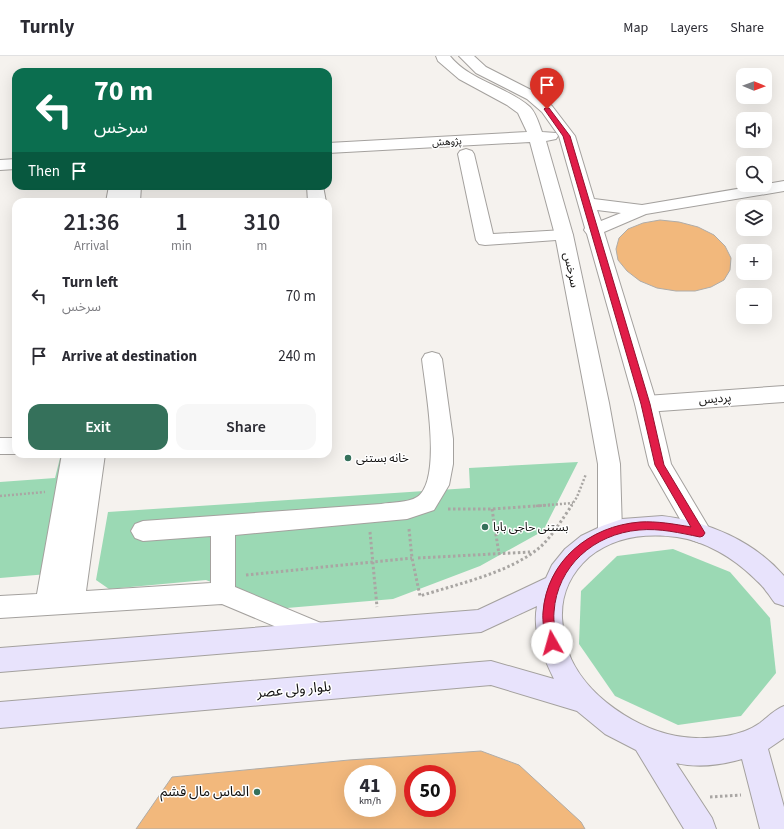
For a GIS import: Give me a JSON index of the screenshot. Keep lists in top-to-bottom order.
{
  "streets": {
    "main road": ["بلوار ولی عصر"],
    "street": ["پژوهش", "سرخس", "پردیس"]
  },
  "crossings": [
    ["پژوهش", "سرخس"]
  ],
  "places": ["خانه بستنی", "بستنی حاجی بابا", "الماس مال قشم"],
  "north": "right",
  "page": {
    "header": "Turnly",
    "nav": ["Map", "Layers", "Share"],
    "map_buttons": ["+", "−"],
    "turn": ["70 m", "سرخس"],
    "then": "Then",
    "eta": [
      "21:36",
      "Arrival",
      "1",
      "min",
      "310",
      "m"
    ],
    "list": [
      {
        "name": "Turn left",
        "note": "سرخس",
        "value": "70 m"
      },
      {
        "name": "Arrive at destination",
        "value": "240 m"
      }
    ],
    "buttons": ["Exit", "Share"],
    "speed": "41 km/h",
    "limit": "50"
  }
}
